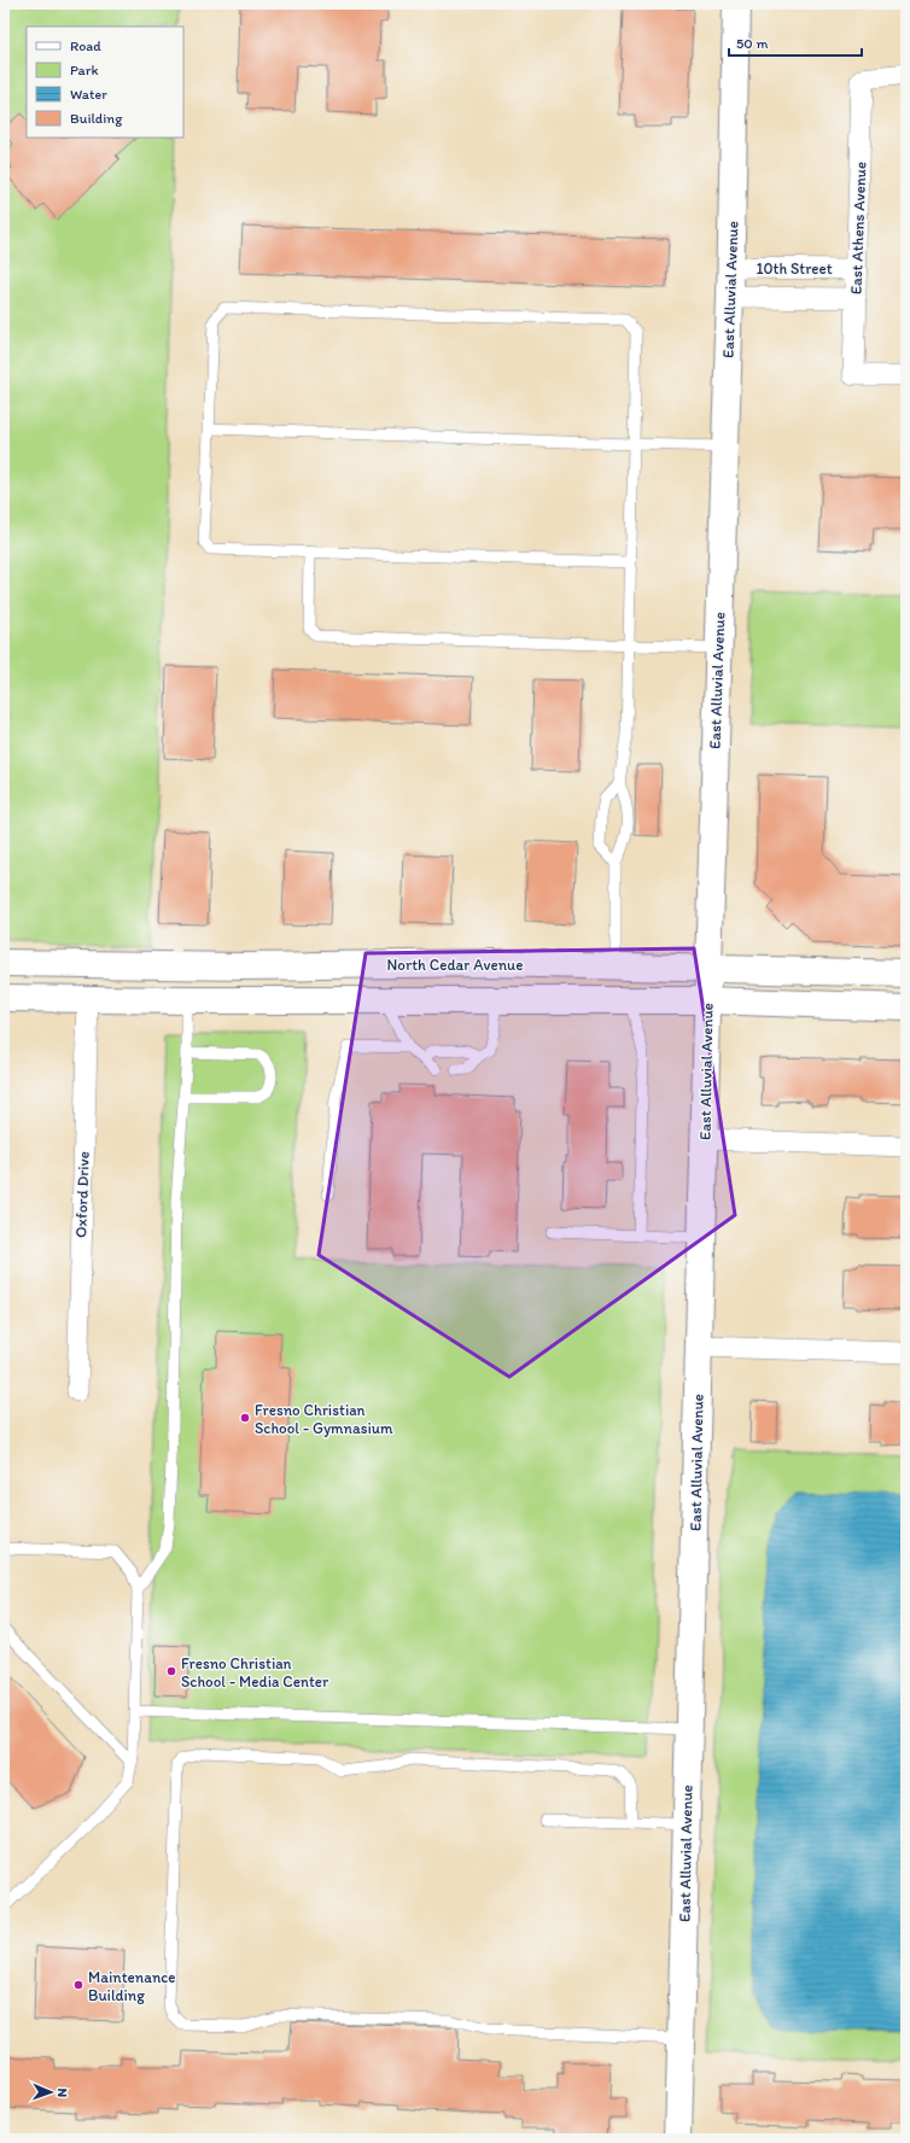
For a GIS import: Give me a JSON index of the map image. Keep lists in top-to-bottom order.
{
  "streets": {
    "main road": ["East Alluvial Avenue", "North Cedar Avenue"],
    "street": ["East Athens Avenue", "10th Street", "Oxford Drive"]
  },
  "crossings": [
    ["East Athens Avenue", "10th Street"],
    ["10th Street", "East Alluvial Avenue"],
    ["East Alluvial Avenue", "North Cedar Avenue"]
  ],
  "places": ["Fresno Christian School - Gymnasium", "Fresno Christian School - Media Center", "Maintenance Building"],
  "legend": [
    "Road",
    "Park",
    "Water",
    "Building"
  ],
  "scale_bar": "50 m",
  "north": "right"
}
